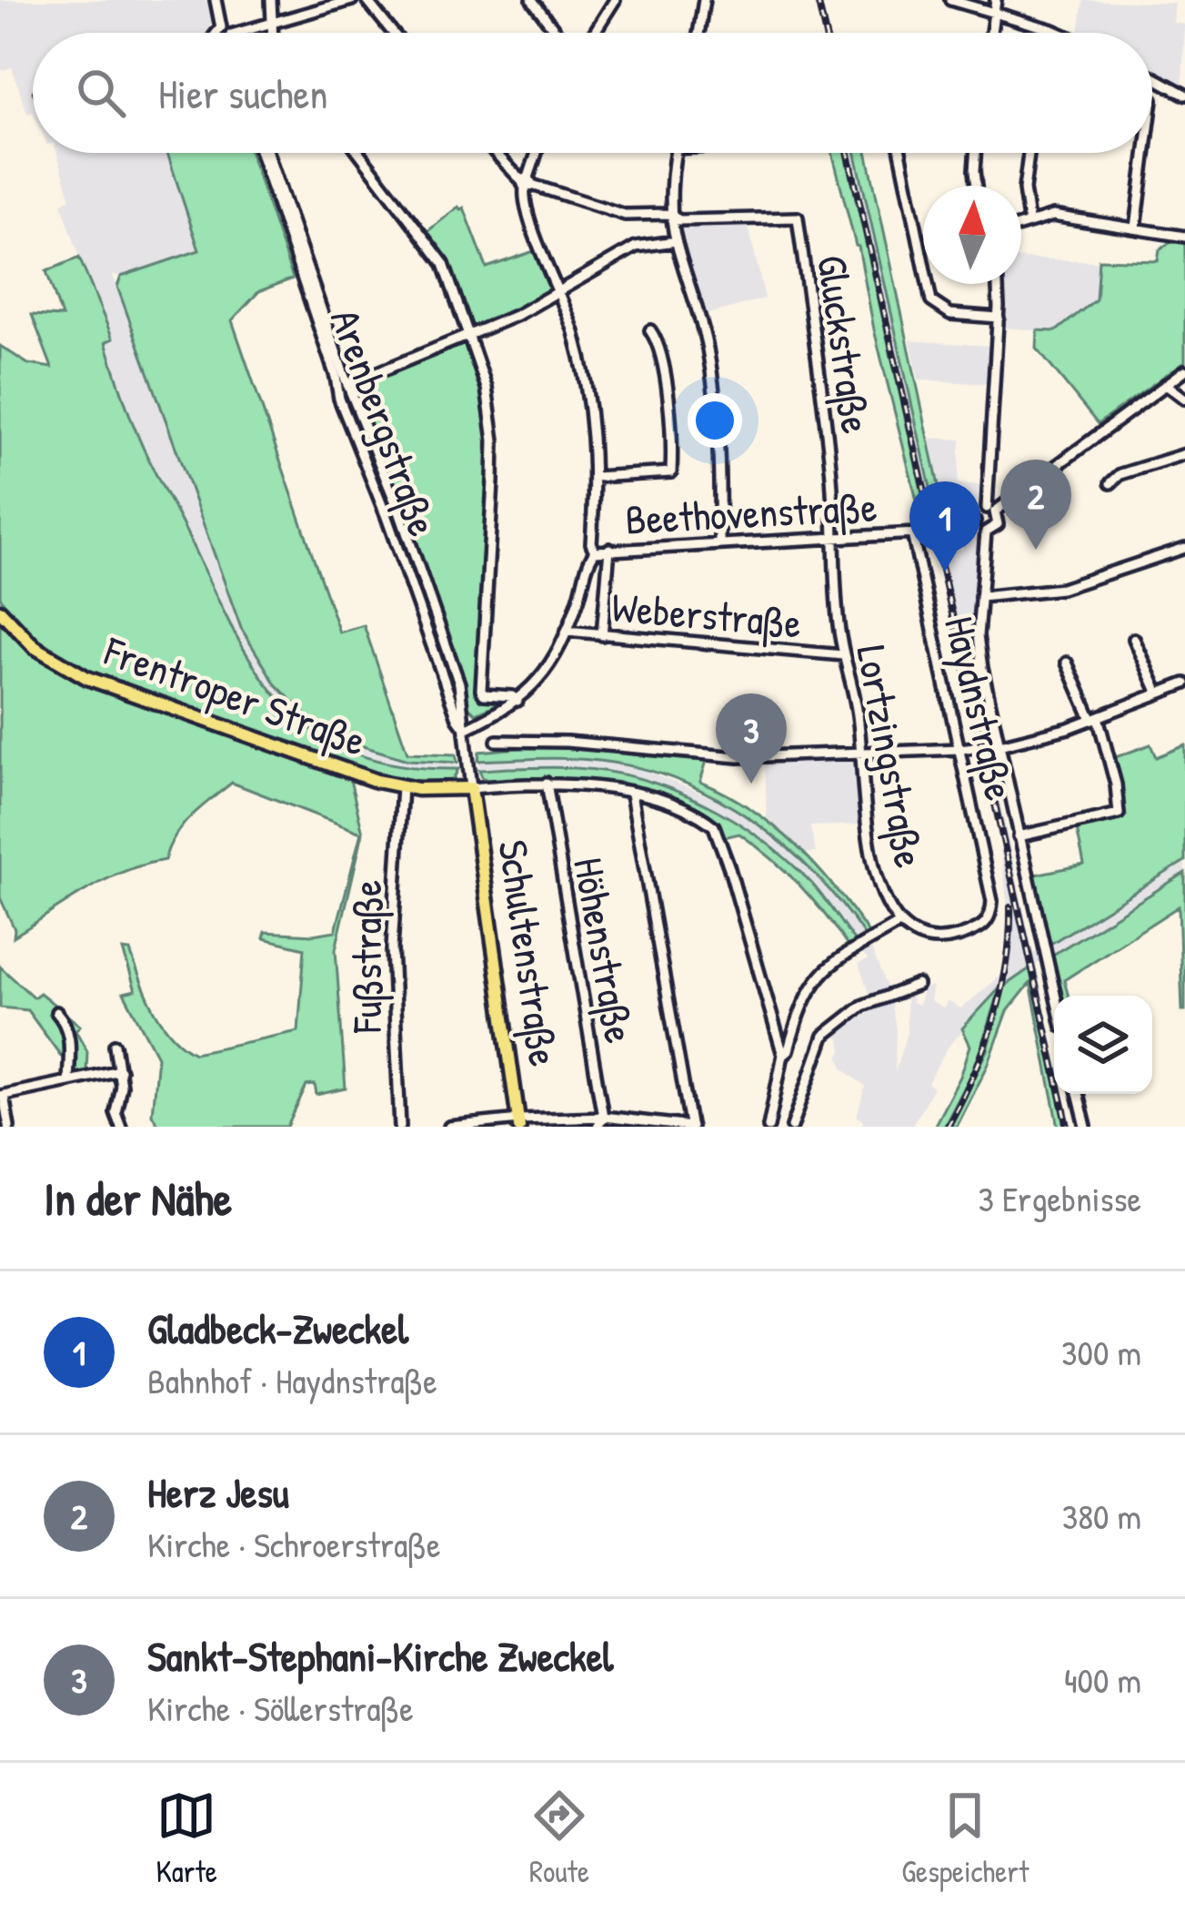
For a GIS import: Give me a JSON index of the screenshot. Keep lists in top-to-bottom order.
{
  "streets": {
    "main road": ["Frentroper Straße", "Schultenstraße"],
    "street": [
      "Gluckstraße",
      "Arenbergstraße",
      "Beethovenstraße",
      "Weberstraße",
      "Haydnstraße",
      "Lortzingstraße",
      "Höhenstraße",
      "Fußstraße"
    ]
  },
  "crossings": [
    ["Gluckstraße", "Beethovenstraße"],
    ["Gluckstraße", "Lortzingstraße"],
    ["Arenbergstraße", "Frentroper Straße"],
    ["Arenbergstraße", "Schultenstraße"],
    ["Beethovenstraße", "Haydnstraße"],
    ["Beethovenstraße", "Lortzingstraße"],
    ["Weberstraße", "Lortzingstraße"],
    ["Frentroper Straße", "Schultenstraße"],
    ["Frentroper Straße", "Fußstraße"],
    ["Haydnstraße", "Lortzingstraße"]
  ],
  "north": "top",
  "page": {
    "search": "Hier suchen",
    "pins": ["2", "1", "3"],
    "heading": ["In der Nähe", "3 Ergebnisse"],
    "list": [
      {
        "mark": "1",
        "name": "Gladbeck-Zweckel",
        "note": "Bahnhof · Haydnstraße",
        "value": "300 m"
      },
      {
        "mark": "2",
        "name": "Herz Jesu",
        "note": "Kirche · Schroerstraße",
        "value": "380 m"
      },
      {
        "mark": "3",
        "name": "Sankt-Stephani-Kirche Zweckel",
        "note": "Kirche · Söllerstraße",
        "value": "400 m"
      }
    ],
    "nav": ["Karte", "Route", "Gespeichert"]
  }
}
